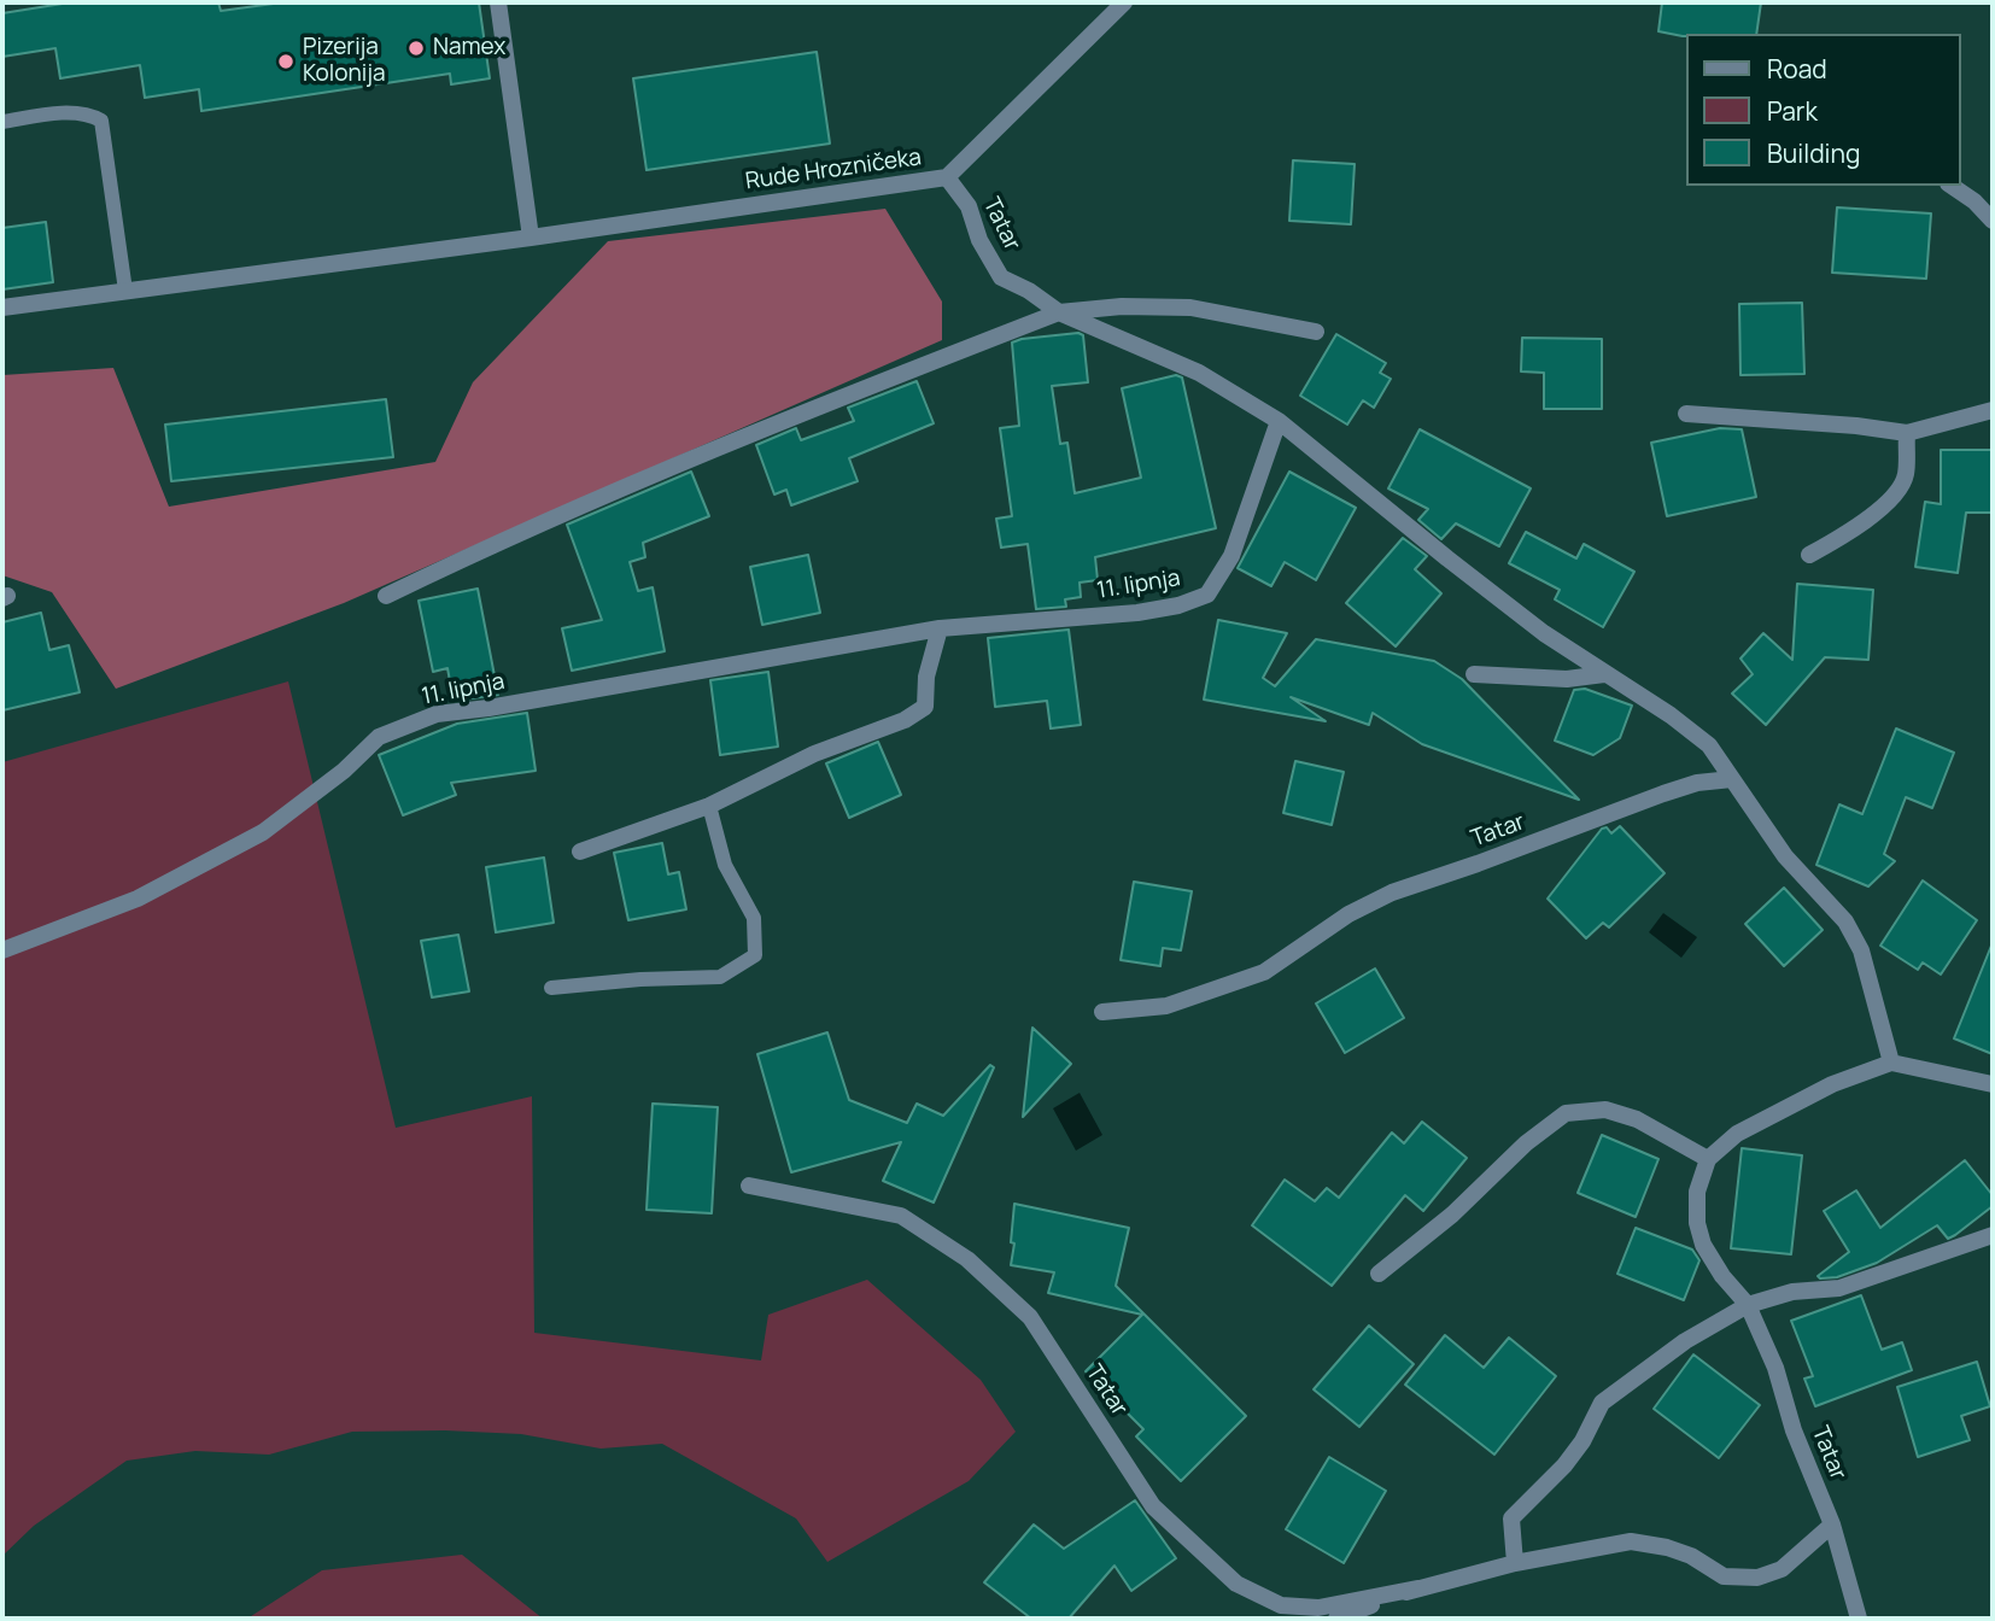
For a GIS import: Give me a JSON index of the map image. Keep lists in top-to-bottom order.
{
  "streets": {
    "street": ["Rude Hrozničeka", "Tatar", "11. lipnja"]
  },
  "crossings": [
    ["Rude Hrozničeka", "Tatar"],
    ["Tatar", "11. lipnja"]
  ],
  "places": ["Namex", "Pizerija Kolonija"],
  "legend": ["Road", "Park", "Building"]
}
